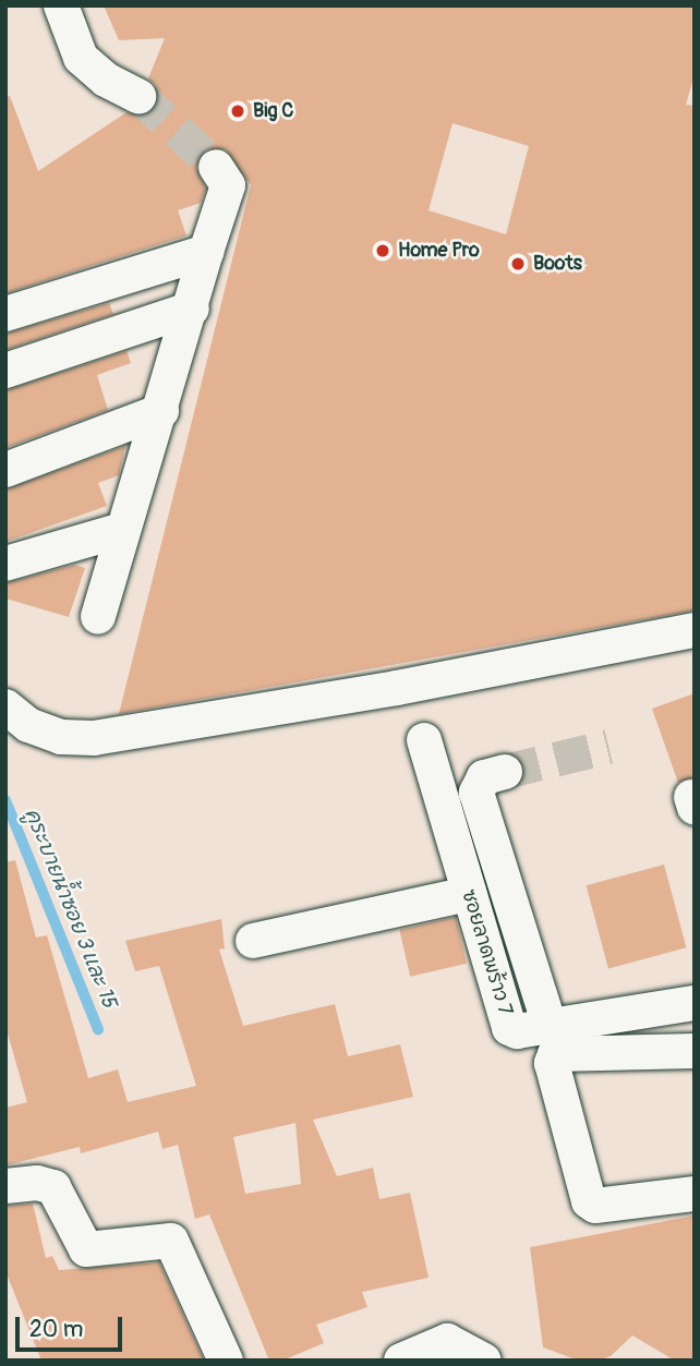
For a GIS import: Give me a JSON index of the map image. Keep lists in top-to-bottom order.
{
  "streets": {
    "street": ["ซอยลาดพร้าว 7"]
  },
  "water": ["คูระบายน้ำซอย 3 และ 15"],
  "places": ["Big C", "Home Pro", "Boots"],
  "scale_bar": "20 m"
}
